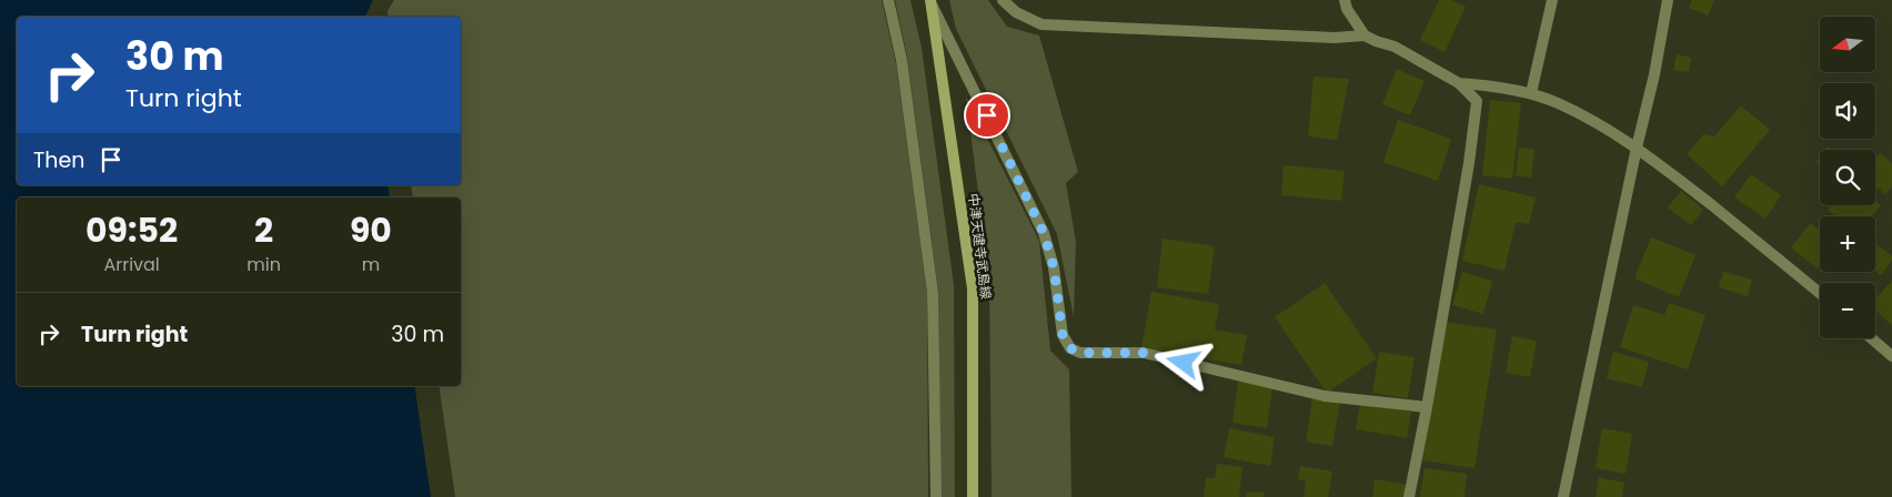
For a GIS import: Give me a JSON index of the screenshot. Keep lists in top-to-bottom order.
{
  "streets": {
    "main road": ["中津天建寺武島線"]
  },
  "north": "left",
  "page": {
    "map_buttons": ["+", "−"],
    "turn": ["30 m", "Turn right"],
    "then": "Then",
    "eta": [
      "09:52",
      "Arrival",
      "2",
      "min",
      "90",
      "m"
    ],
    "list": [
      {
        "name": "Turn right",
        "value": "30 m"
      }
    ]
  }
}
